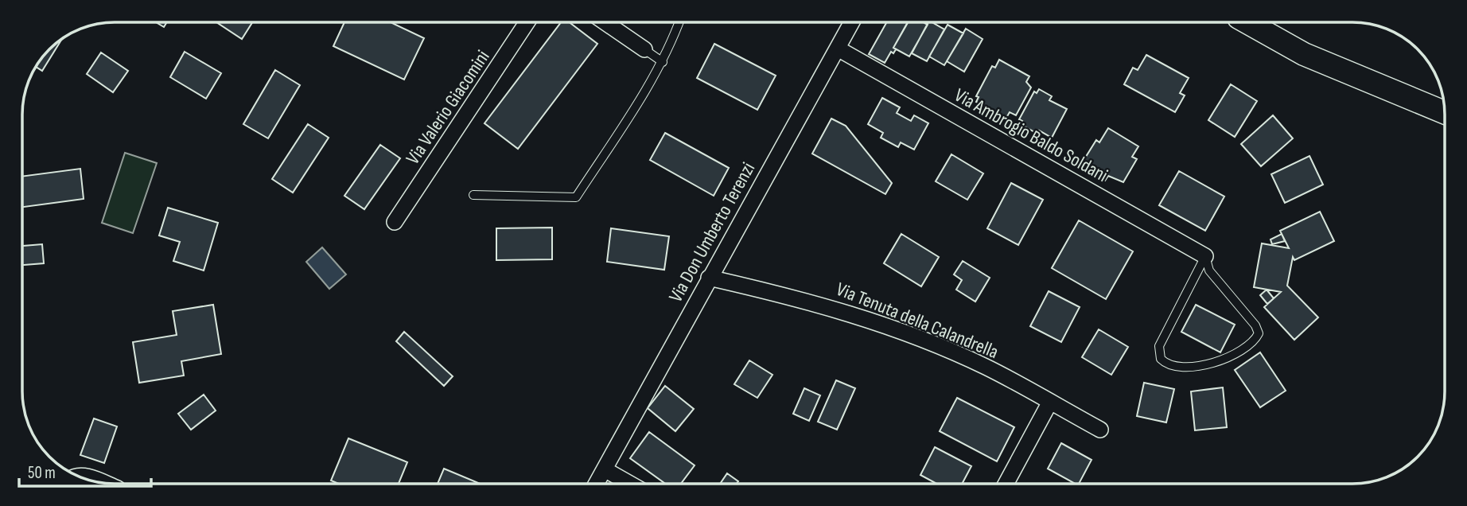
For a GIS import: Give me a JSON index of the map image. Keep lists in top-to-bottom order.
{
  "streets": {
    "street": [
      "Via Valerio Giacomini",
      "Via Ambrogio Baldo Soldani",
      "Via Don Umberto Terenzi",
      "Via Tenuta della Calandrella"
    ]
  },
  "crossings": [
    ["Via Ambrogio Baldo Soldani", "Via Don Umberto Terenzi"],
    ["Via Don Umberto Terenzi", "Via Tenuta della Calandrella"]
  ],
  "scale_bar": "50 m"
}
